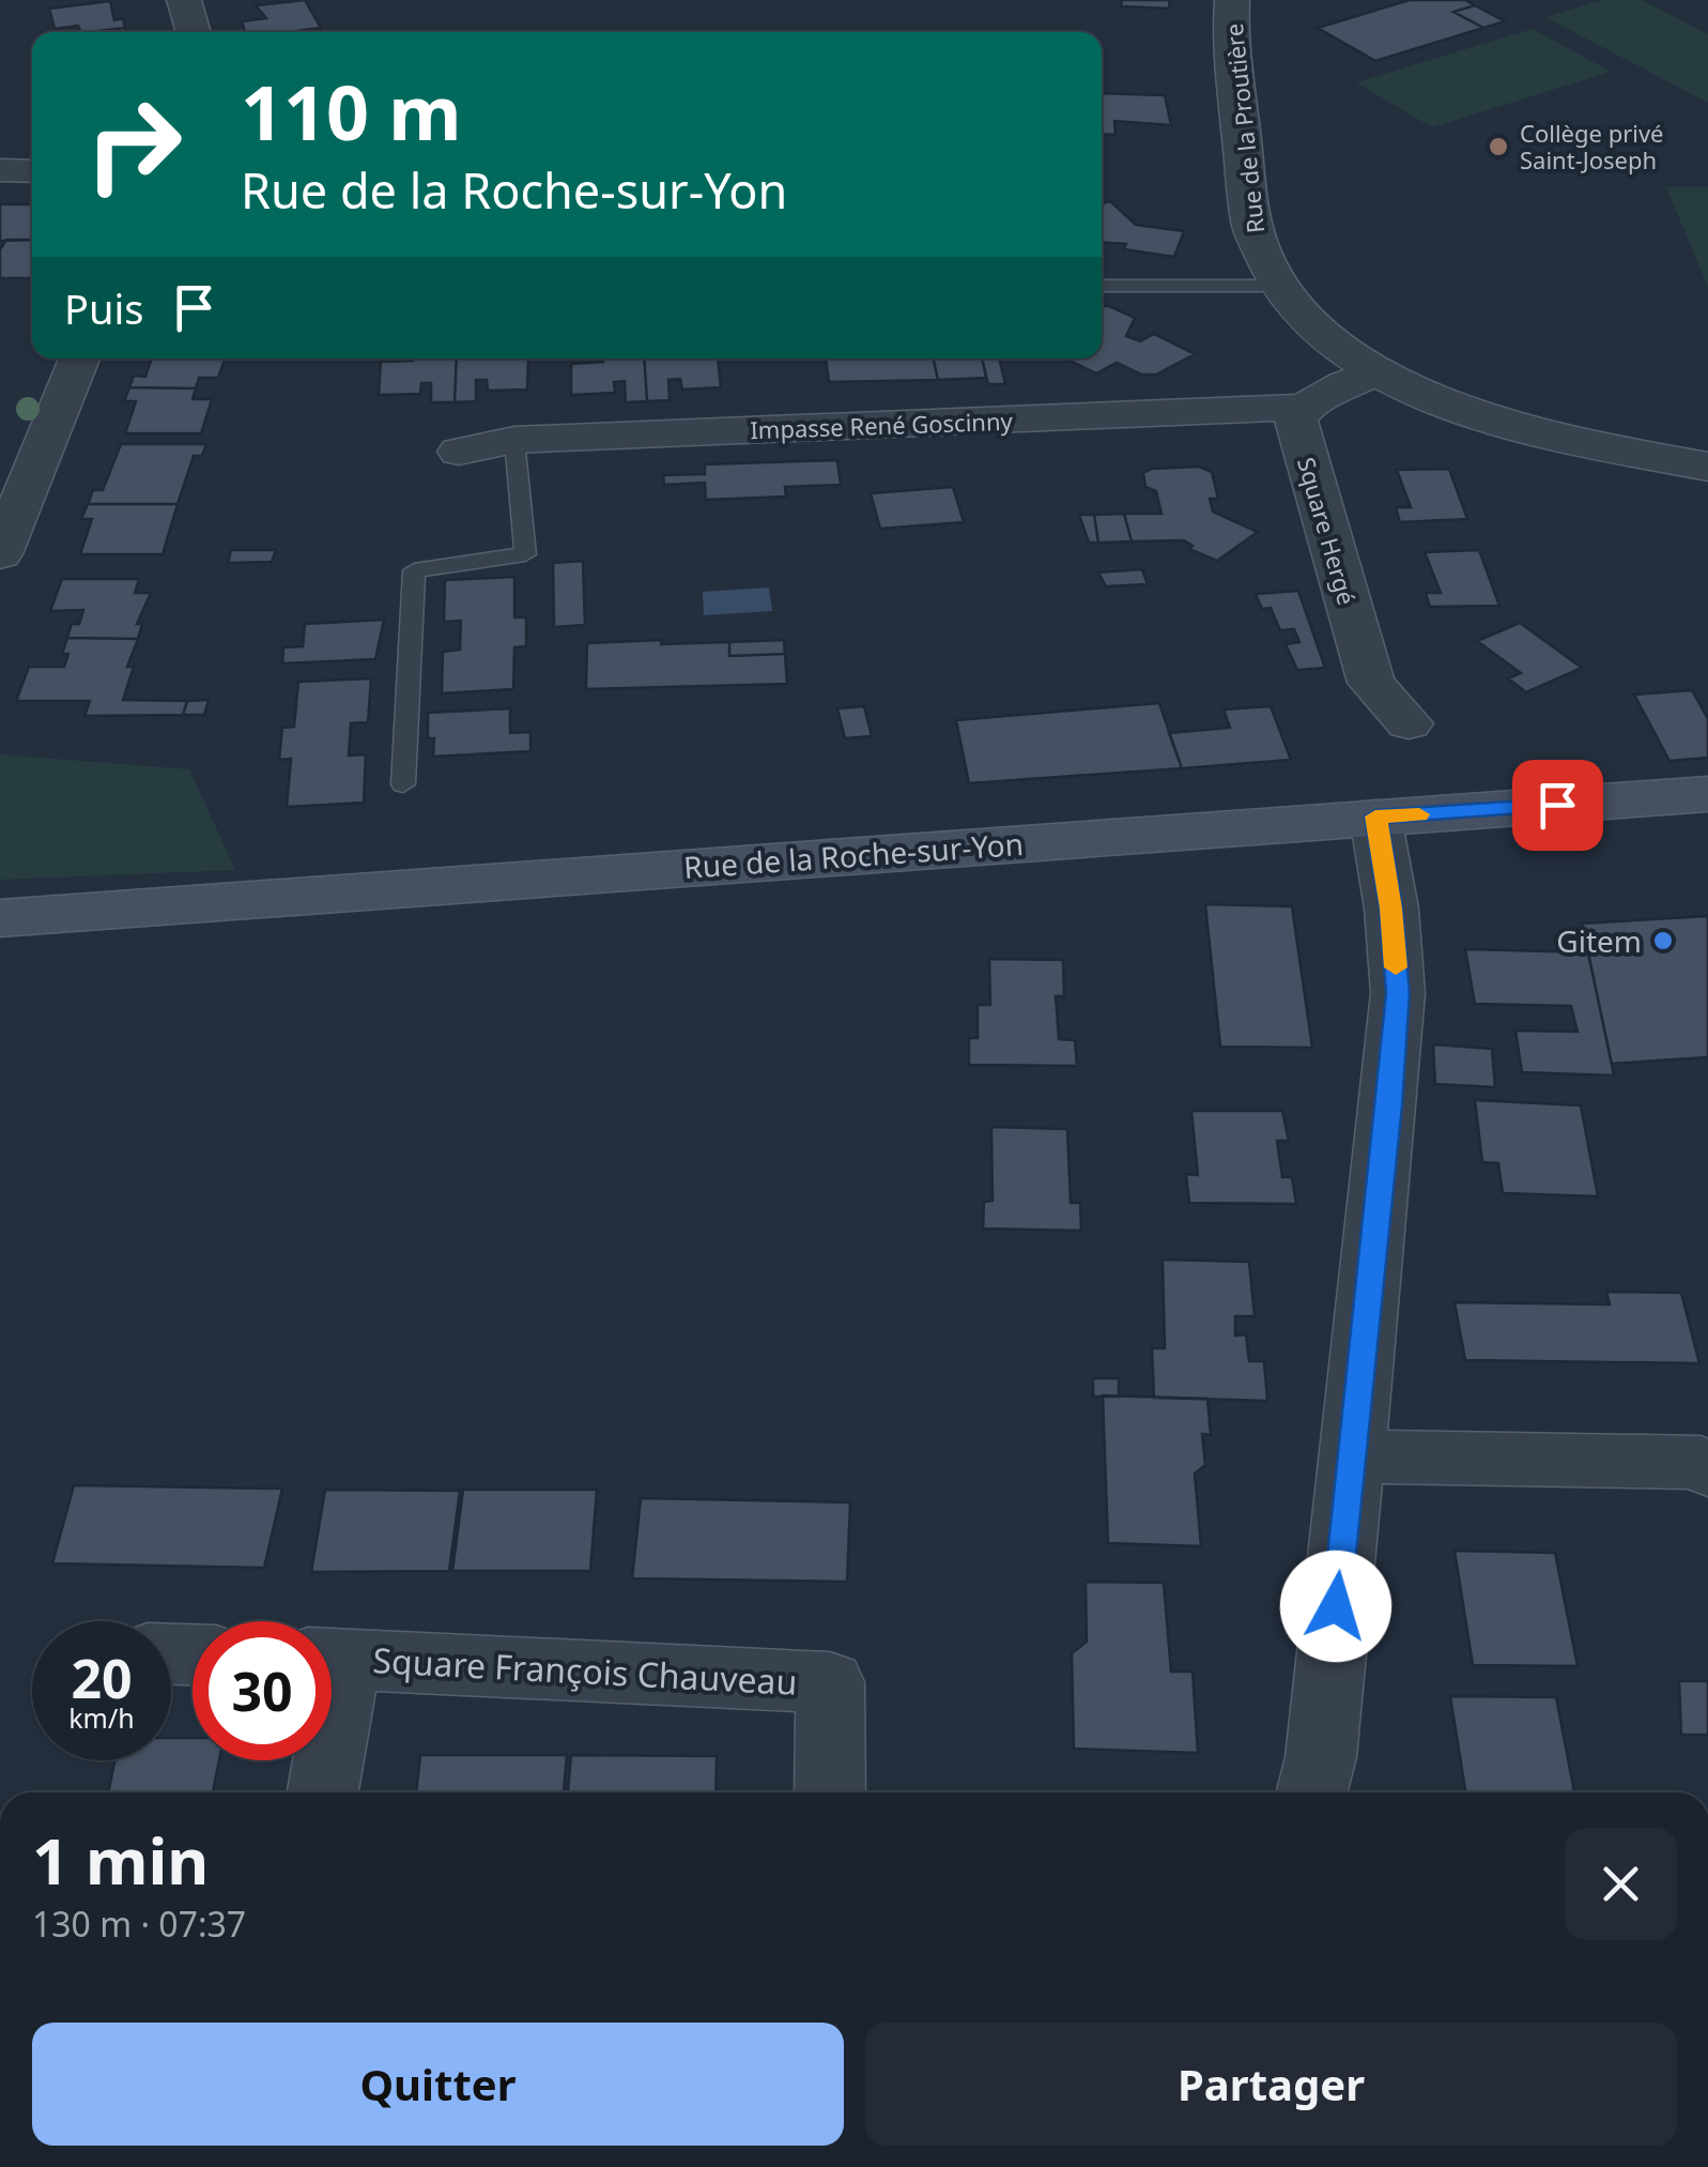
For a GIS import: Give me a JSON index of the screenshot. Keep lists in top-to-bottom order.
{
  "streets": {
    "main road": ["Rue de la Roche-sur-Yon"],
    "street": [
      "Rue de la Proutière",
      "Impasse René Goscinny",
      "Square Hergé",
      "Square François Chauveau"
    ]
  },
  "crossings": [
    ["Impasse René Goscinny", "Square Hergé"]
  ],
  "places": ["Collège privé Saint-Joseph", "Gitem"],
  "page": {
    "turn": ["110 m", "Rue de la Roche-sur-Yon"],
    "then": "Puis",
    "speed": "20 km/h",
    "limit": "30",
    "heading": ["1 min", "130 m · 07:37"],
    "buttons": ["Quitter", "Partager"]
  }
}
